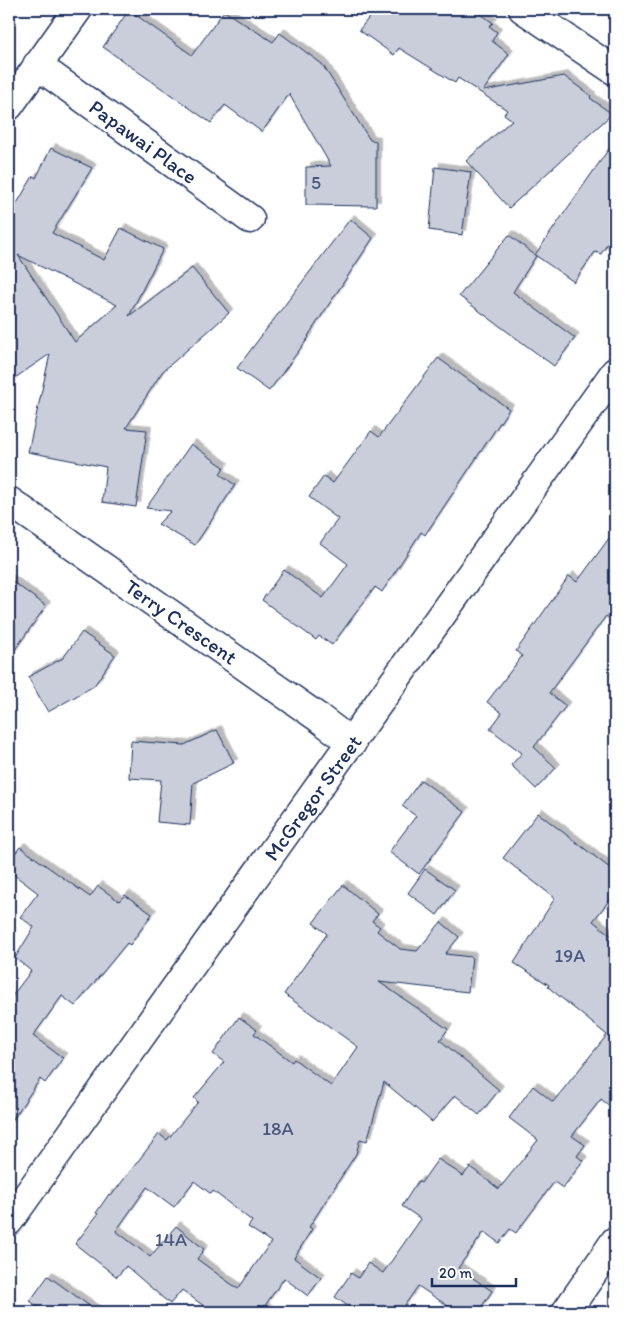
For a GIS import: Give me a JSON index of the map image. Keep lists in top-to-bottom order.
{
  "streets": {
    "street": ["Papawai Place", "Terry Crescent", "McGregor Street"]
  },
  "crossings": [
    ["Terry Crescent", "McGregor Street"]
  ],
  "house_numbers": [
    "5",
    "19A",
    "18A",
    "14A"
  ],
  "scale_bar": "20 m"
}
